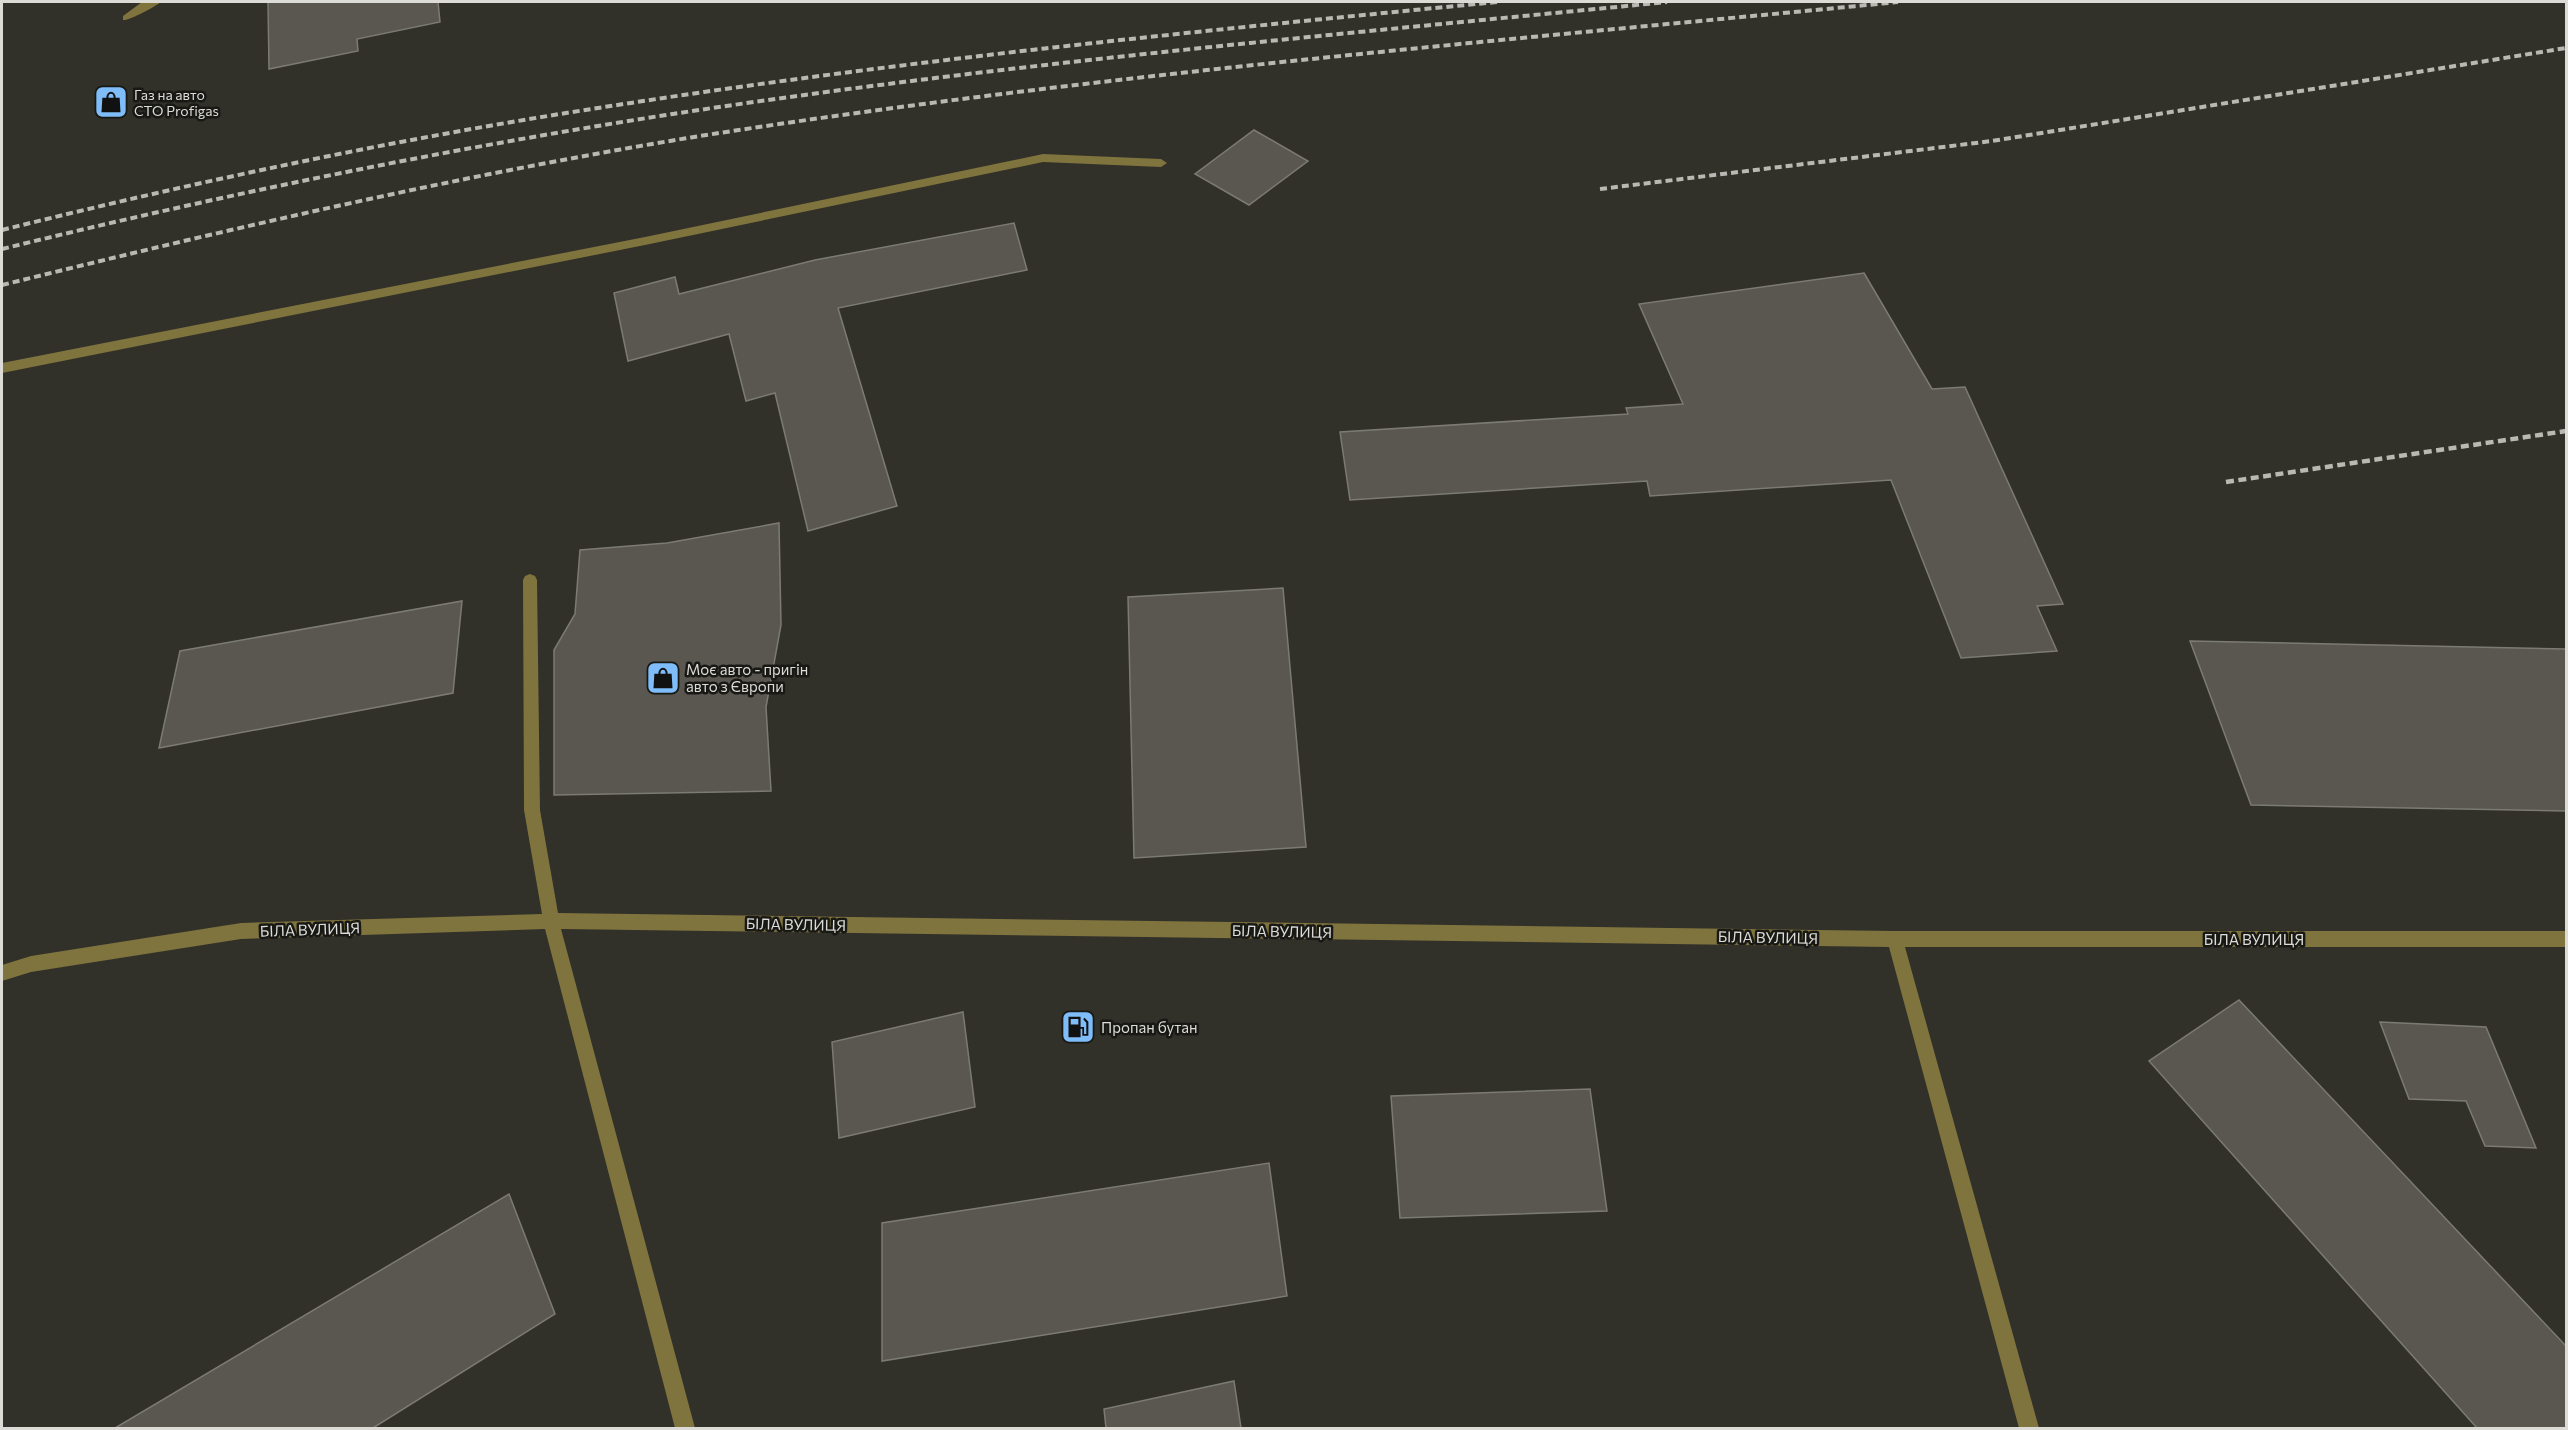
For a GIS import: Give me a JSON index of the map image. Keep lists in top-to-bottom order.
{
  "streets": {
    "street": ["БІЛА ВУЛИЦЯ"]
  },
  "places": {
    "shop": ["Газ на авто СТО Profigas", "Моє авто - пригін авто з Європи"],
    "fuel station": ["Пропан бутан"]
  }
}
